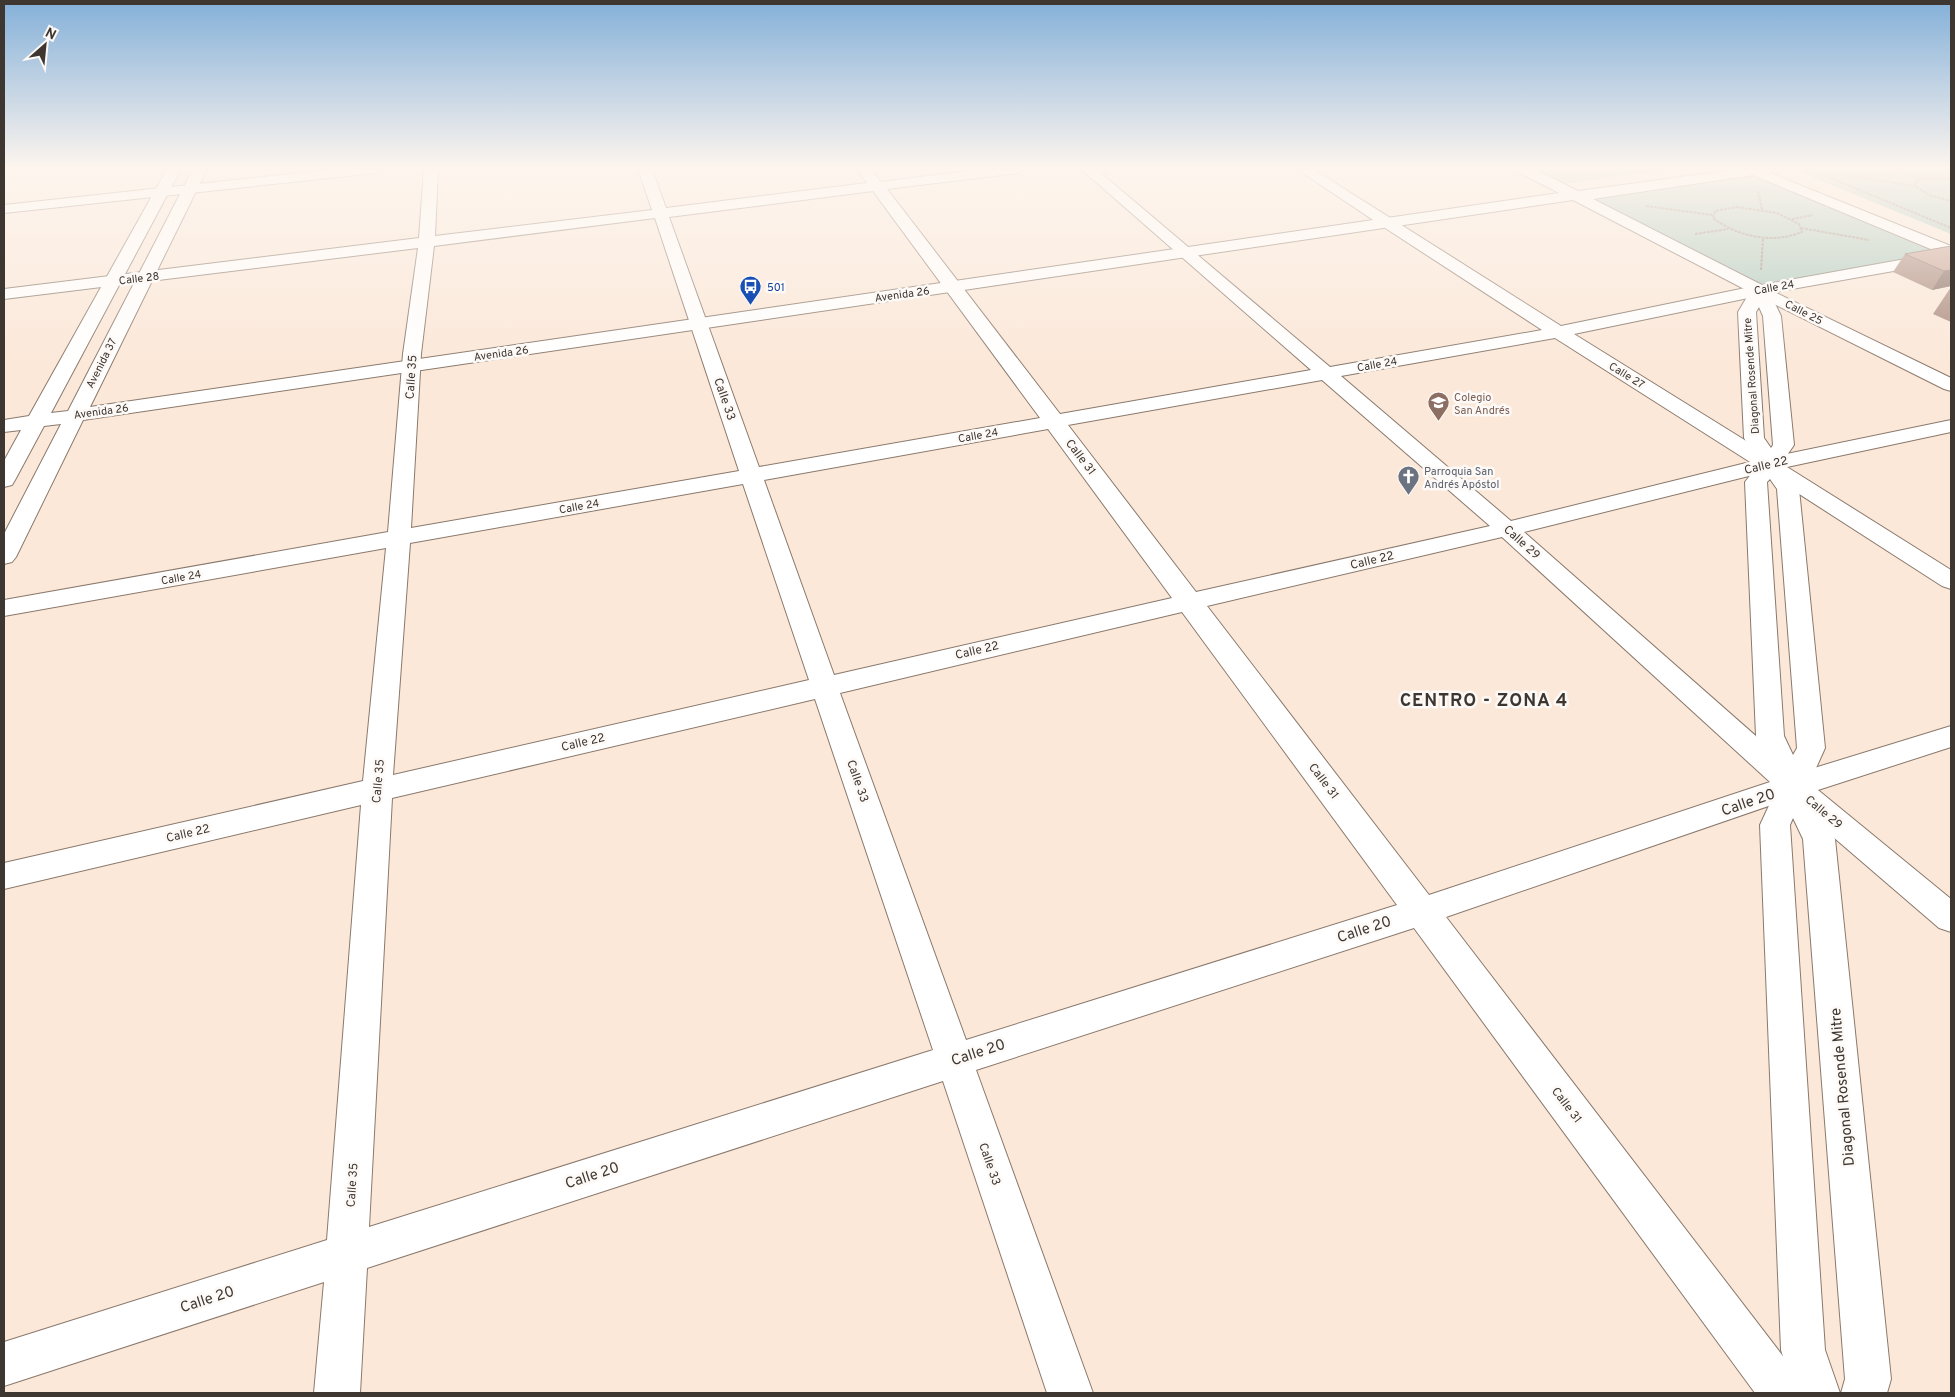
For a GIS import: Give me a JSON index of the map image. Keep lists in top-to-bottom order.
{
  "streets": {
    "street": [
      "Calle 28",
      "Calle 24",
      "Avenida 26",
      "Calle 25",
      "Avenida 37",
      "Calle 27",
      "Diagonal Rosende Mitre",
      "Calle 35",
      "Calle 33",
      "Calle 31",
      "Calle 22",
      "Calle 29",
      "Calle 20"
    ]
  },
  "crossings": [
    ["Calle 28", "Avenida 37"],
    ["Calle 28", "Calle 35"],
    ["Calle 24", "Calle 25"],
    ["Calle 24", "Calle 27"],
    ["Calle 24", "Diagonal Rosende Mitre"],
    ["Calle 24", "Calle 35"],
    ["Calle 24", "Calle 33"],
    ["Calle 24", "Calle 31"],
    ["Calle 24", "Calle 29"],
    ["Avenida 26", "Avenida 37"],
    ["Avenida 26", "Calle 35"],
    ["Avenida 26", "Calle 33"],
    ["Avenida 26", "Calle 31"],
    ["Avenida 26", "Calle 29"],
    ["Calle 25", "Diagonal Rosende Mitre"],
    ["Calle 27", "Diagonal Rosende Mitre"],
    ["Calle 27", "Calle 22"],
    ["Diagonal Rosende Mitre", "Calle 22"],
    ["Diagonal Rosende Mitre", "Calle 29"],
    ["Diagonal Rosende Mitre", "Calle 20"],
    ["Calle 35", "Calle 22"],
    ["Calle 35", "Calle 20"],
    ["Calle 33", "Calle 22"],
    ["Calle 33", "Calle 20"],
    ["Calle 31", "Calle 22"],
    ["Calle 31", "Calle 20"],
    ["Calle 22", "Calle 29"],
    ["Calle 29", "Calle 20"]
  ],
  "districts": ["CENTRO - ZONA 4"],
  "places": {
    "bus stop": ["501"],
    "school or university": ["Colegio San Andrés"],
    "church": ["Parroquia San Andrés Apóstol"]
  },
  "north": "top right"
}
